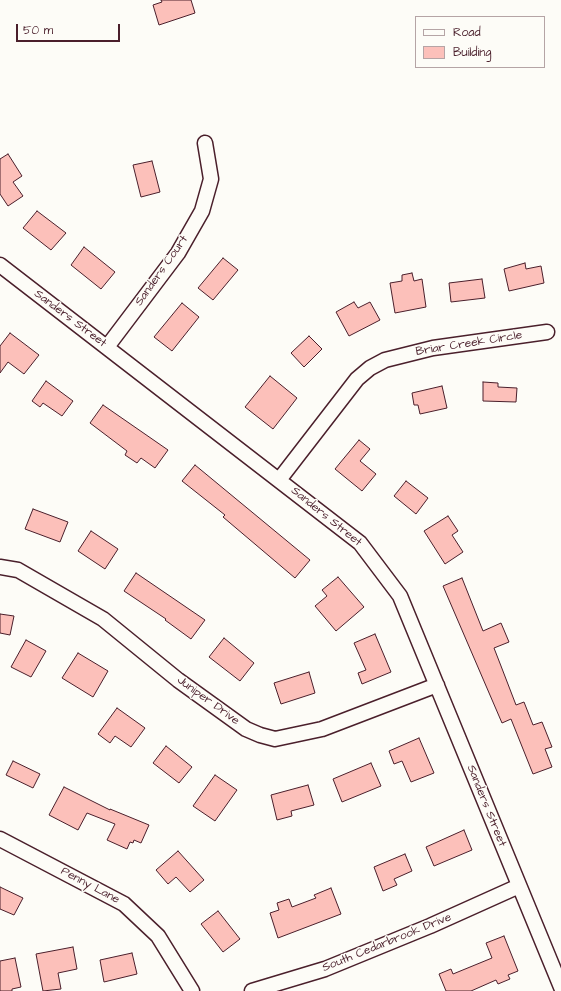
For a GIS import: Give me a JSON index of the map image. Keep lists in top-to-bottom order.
{
  "streets": {
    "street": [
      "Sanders Court",
      "Sanders Street",
      "Briar Creek Circle",
      "Juniper Drive",
      "Penny Lane",
      "South Cedarbrook Drive"
    ]
  },
  "crossings": [
    ["Sanders Court", "Sanders Street"],
    ["Sanders Street", "Briar Creek Circle"],
    ["Sanders Street", "Juniper Drive"],
    ["Sanders Street", "South Cedarbrook Drive"]
  ],
  "legend": ["Road", "Building"],
  "scale_bar": "50 m"
}
